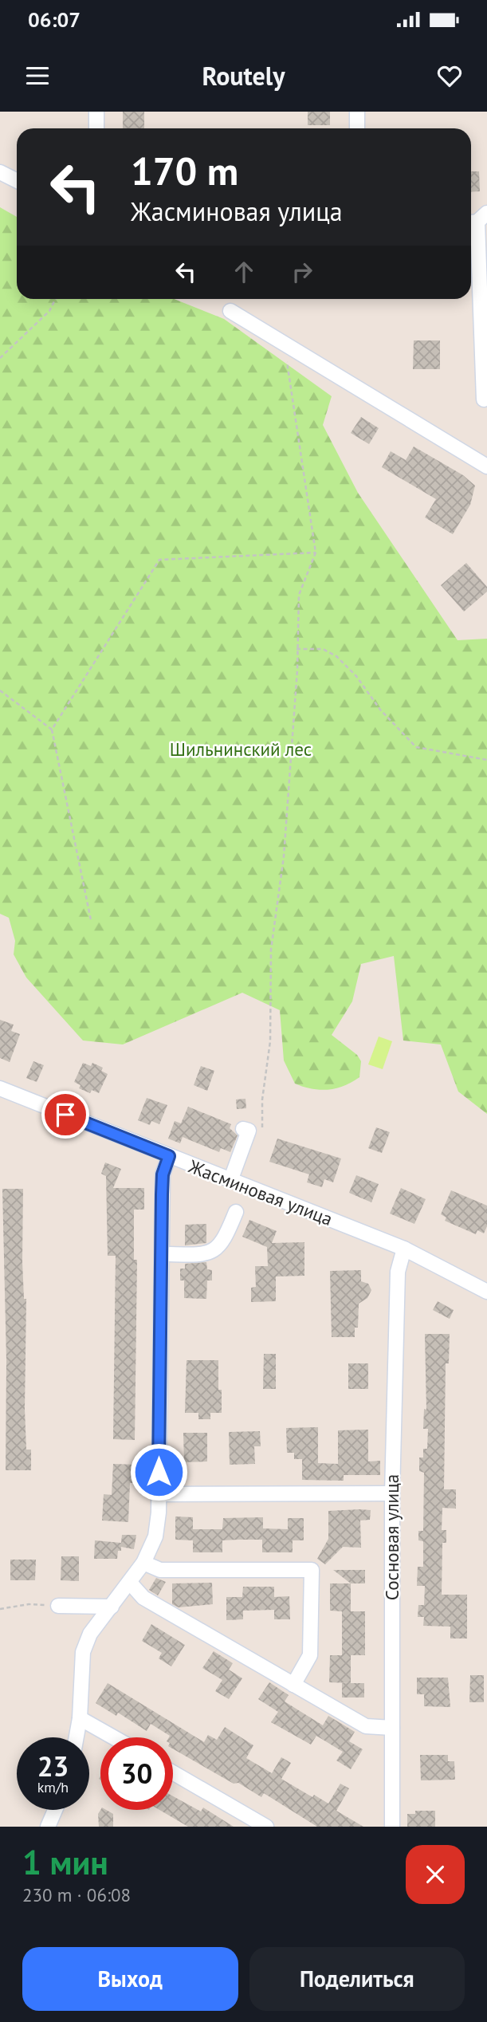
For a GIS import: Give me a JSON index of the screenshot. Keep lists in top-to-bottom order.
{
  "streets": {
    "street": ["Жасминовая улица", "Сосновая улица"]
  },
  "crossings": [
    ["Жасминовая улица", "Сосновая улица"]
  ],
  "parks": ["Шильнинский лес"],
  "page": {
    "status": "06:07",
    "header": "Routely",
    "turn": ["170 m", "Жасминовая улица"],
    "speed": "23 km/h",
    "limit": "30",
    "heading": ["1 мин", "230 m · 06:08"],
    "buttons": ["Выход", "Поделиться"]
  }
}
